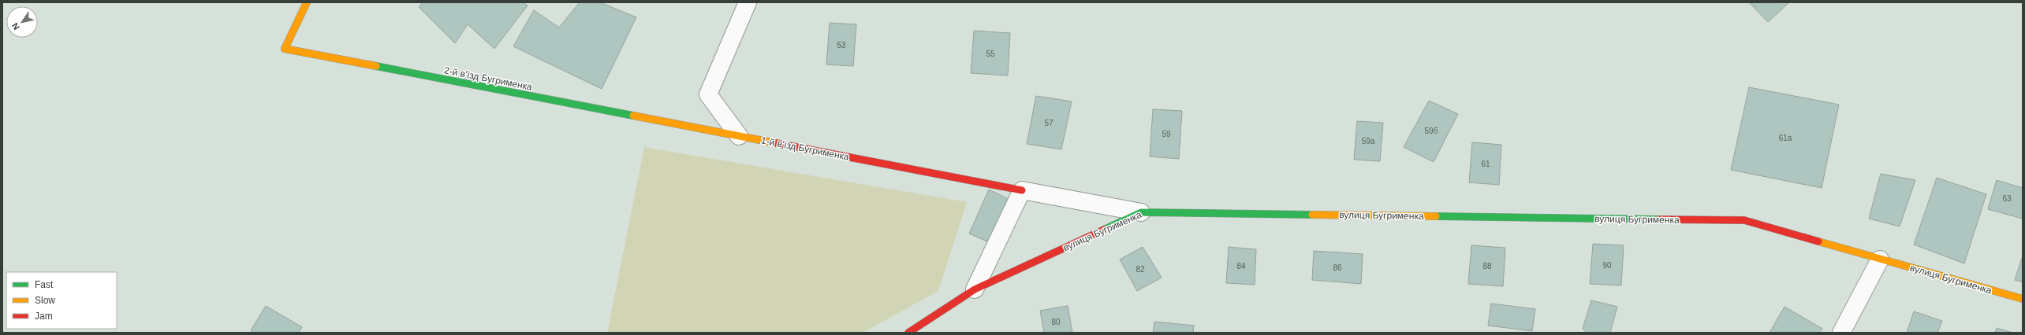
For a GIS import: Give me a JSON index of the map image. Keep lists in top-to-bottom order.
{
  "streets": {
    "street": ["2-й в'їзд Бугрименка", "1-й в'їзд Бугрименка", "вулиця Бугрименка"]
  },
  "crossings": [
    ["2-й в'їзд Бугрименка", "1-й в'їзд Бугрименка"]
  ],
  "house_numbers": [
    "53",
    "55",
    "57",
    "59б",
    "59",
    "61а",
    "59а",
    "61",
    "63",
    "90",
    "84",
    "88",
    "86",
    "82",
    "80"
  ],
  "legend": ["Fast", "Slow", "Jam"],
  "north": "bottom left"
}
